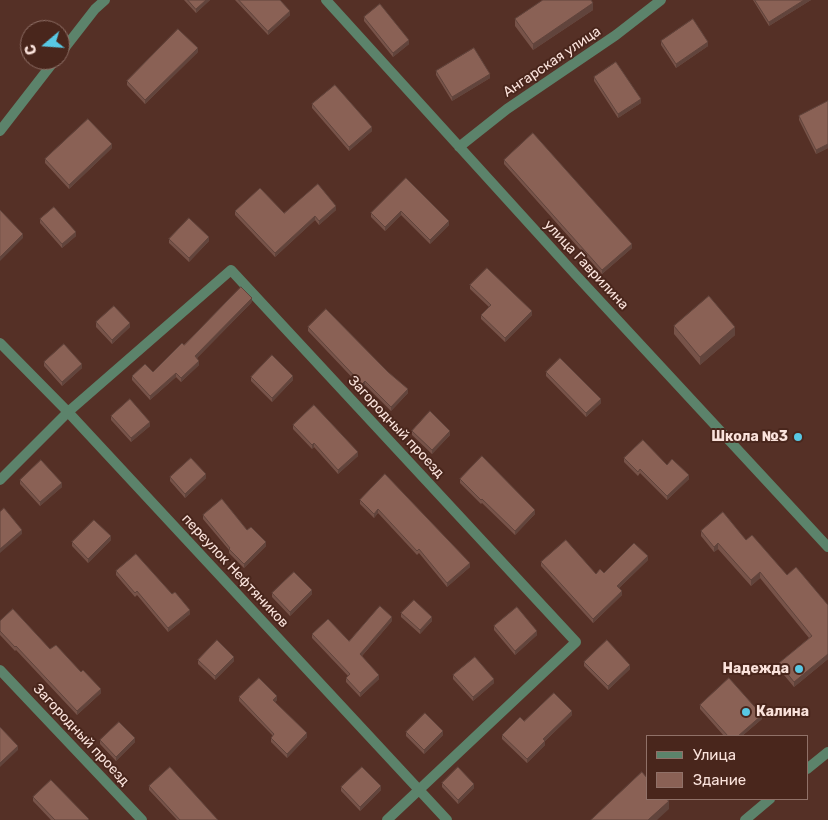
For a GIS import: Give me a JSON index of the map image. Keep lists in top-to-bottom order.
{
  "streets": {
    "street": [
      "Ангарская улица",
      "улица Гаврилина",
      "Загородный проезд",
      "переулок Нефтяников"
    ]
  },
  "crossings": [
    ["Ангарская улица", "улица Гаврилина"],
    ["Загородный проезд", "переулок Нефтяников"]
  ],
  "places": ["Школа №3", "Надежда", "Калина"],
  "legend": ["Улица", "Здание"],
  "north": "left"
}
